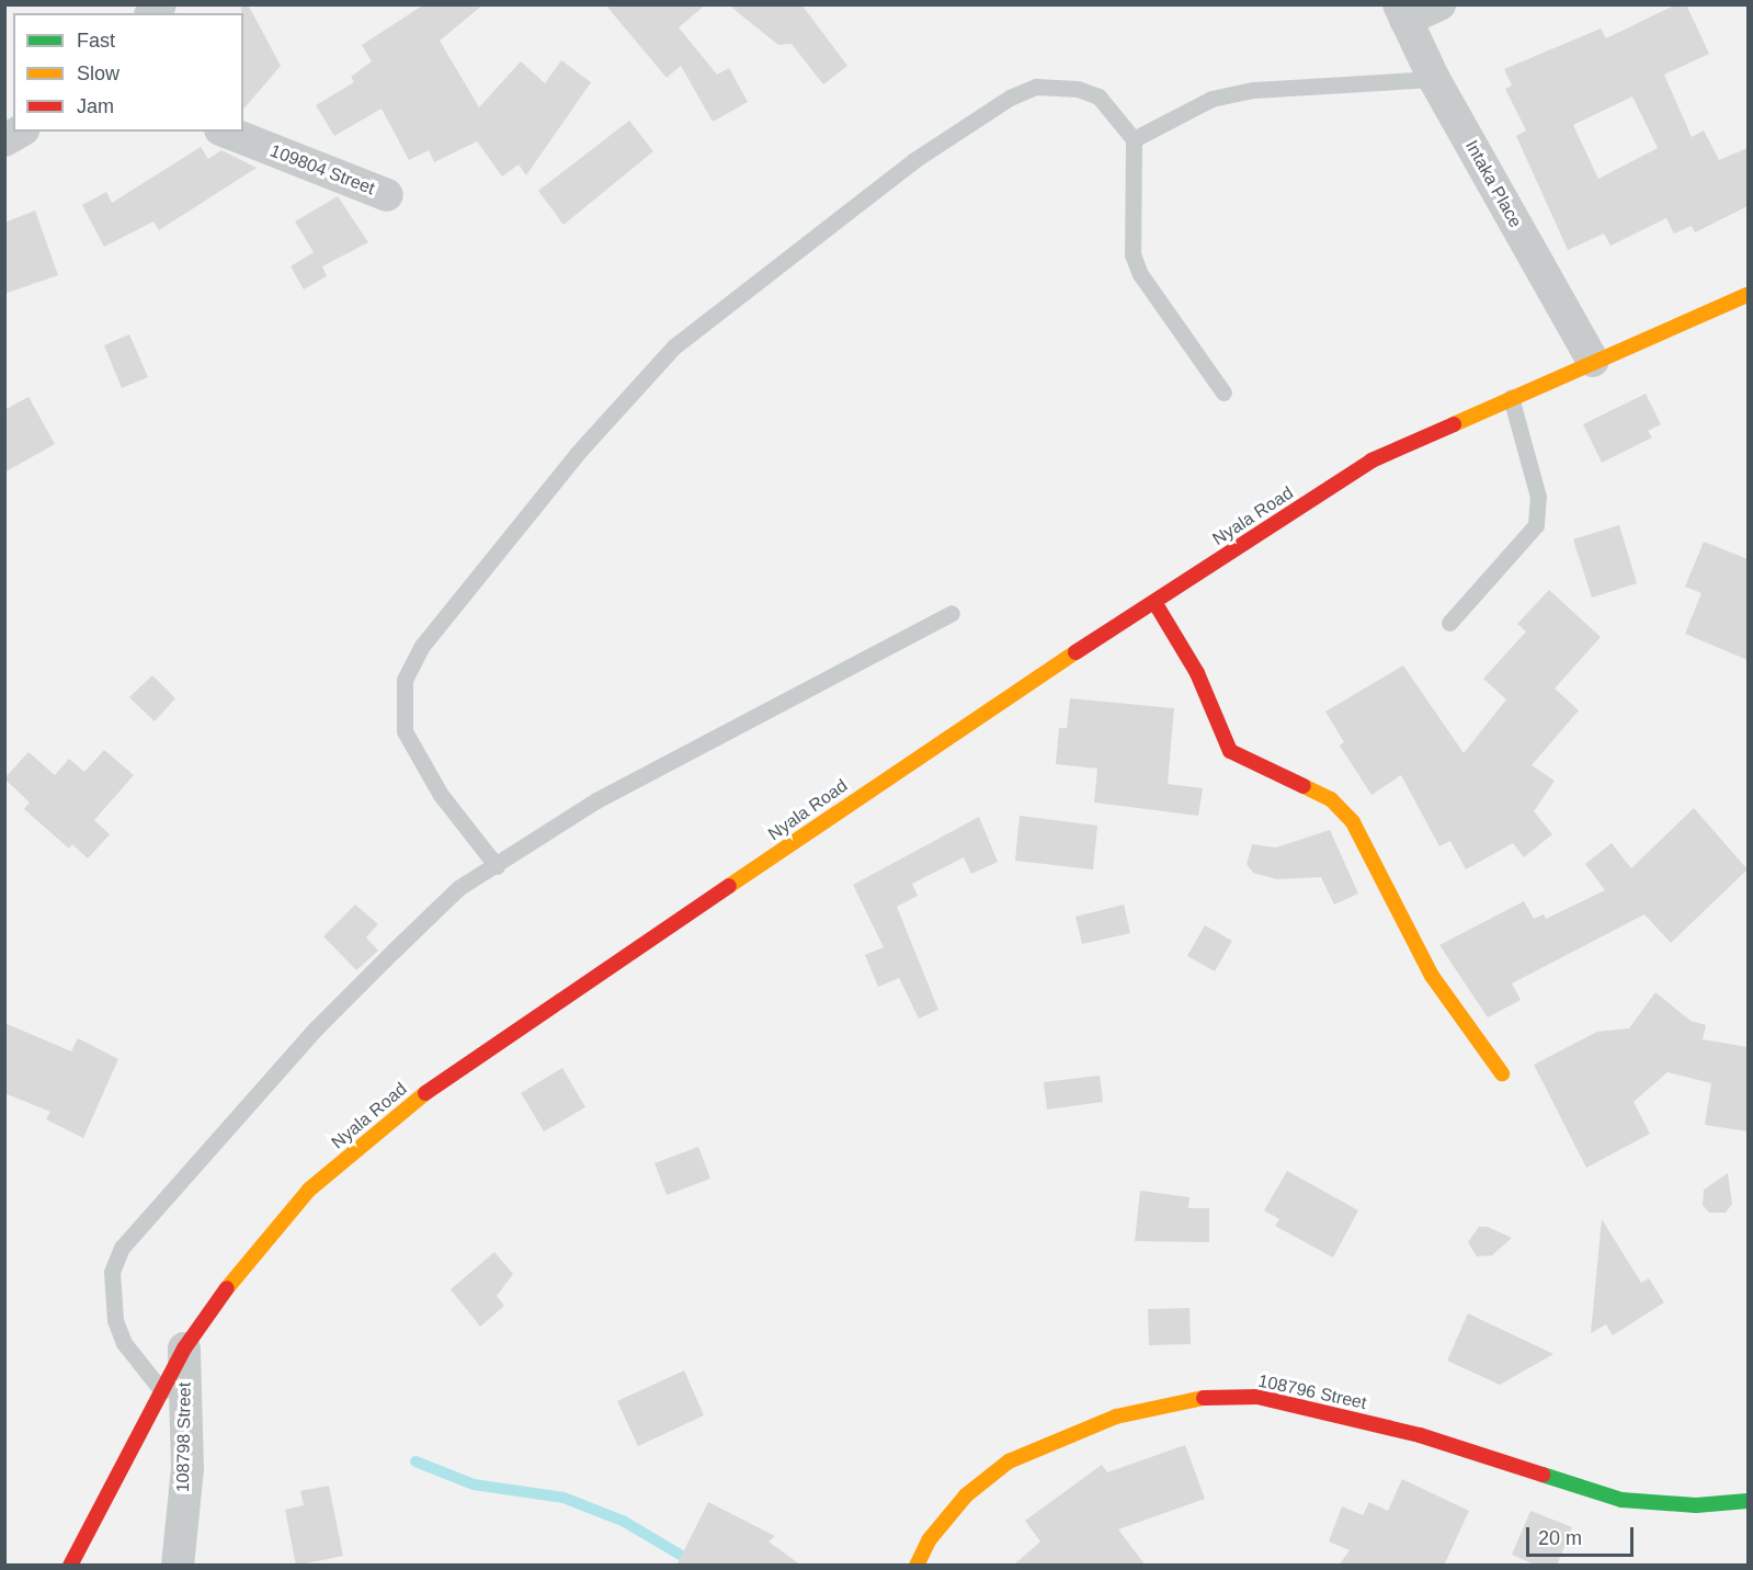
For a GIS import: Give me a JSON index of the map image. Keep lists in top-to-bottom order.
{
  "streets": {
    "street": [
      "109804 Street",
      "Intaka Place",
      "Nyala Road",
      "108796 Street",
      "108798 Street"
    ]
  },
  "crossings": [
    ["Intaka Place", "Nyala Road"],
    ["Nyala Road", "108798 Street"]
  ],
  "legend": ["Fast", "Slow", "Jam"],
  "scale_bar": "20 m"
}
